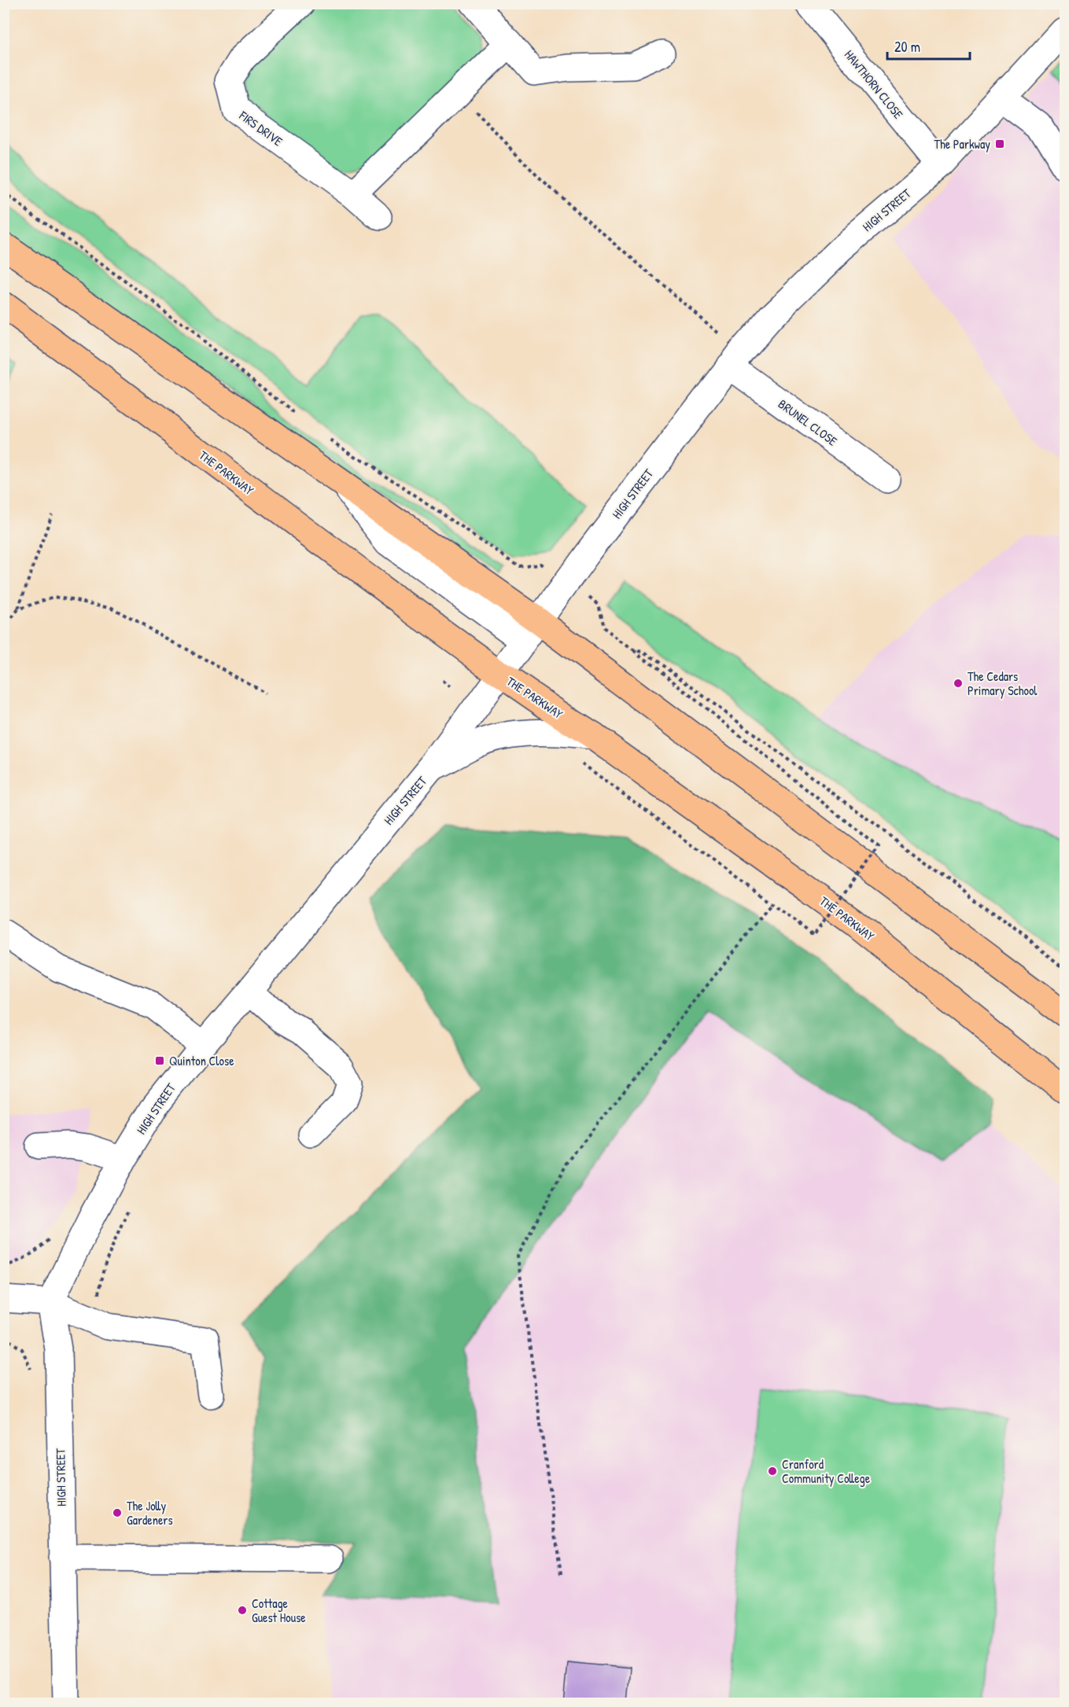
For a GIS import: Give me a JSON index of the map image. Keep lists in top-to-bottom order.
{
  "streets": {
    "highway": ["THE PARKWAY"],
    "street": [
      "HAWTHORN CLOSE",
      "FIRS DRIVE",
      "HIGH STREET",
      "BRUNEL CLOSE"
    ]
  },
  "crossings": [
    ["HAWTHORN CLOSE", "HIGH STREET"],
    ["HIGH STREET", "BRUNEL CLOSE"],
    ["HIGH STREET", "THE PARKWAY"]
  ],
  "places": {
    "transit": ["The Parkway", "Quinton Close"],
    "other": [
      "The Cedars Primary School",
      "Cranford Community College",
      "The Jolly Gardeners",
      "Cottage Guest House"
    ]
  },
  "scale_bar": "20 m"
}
